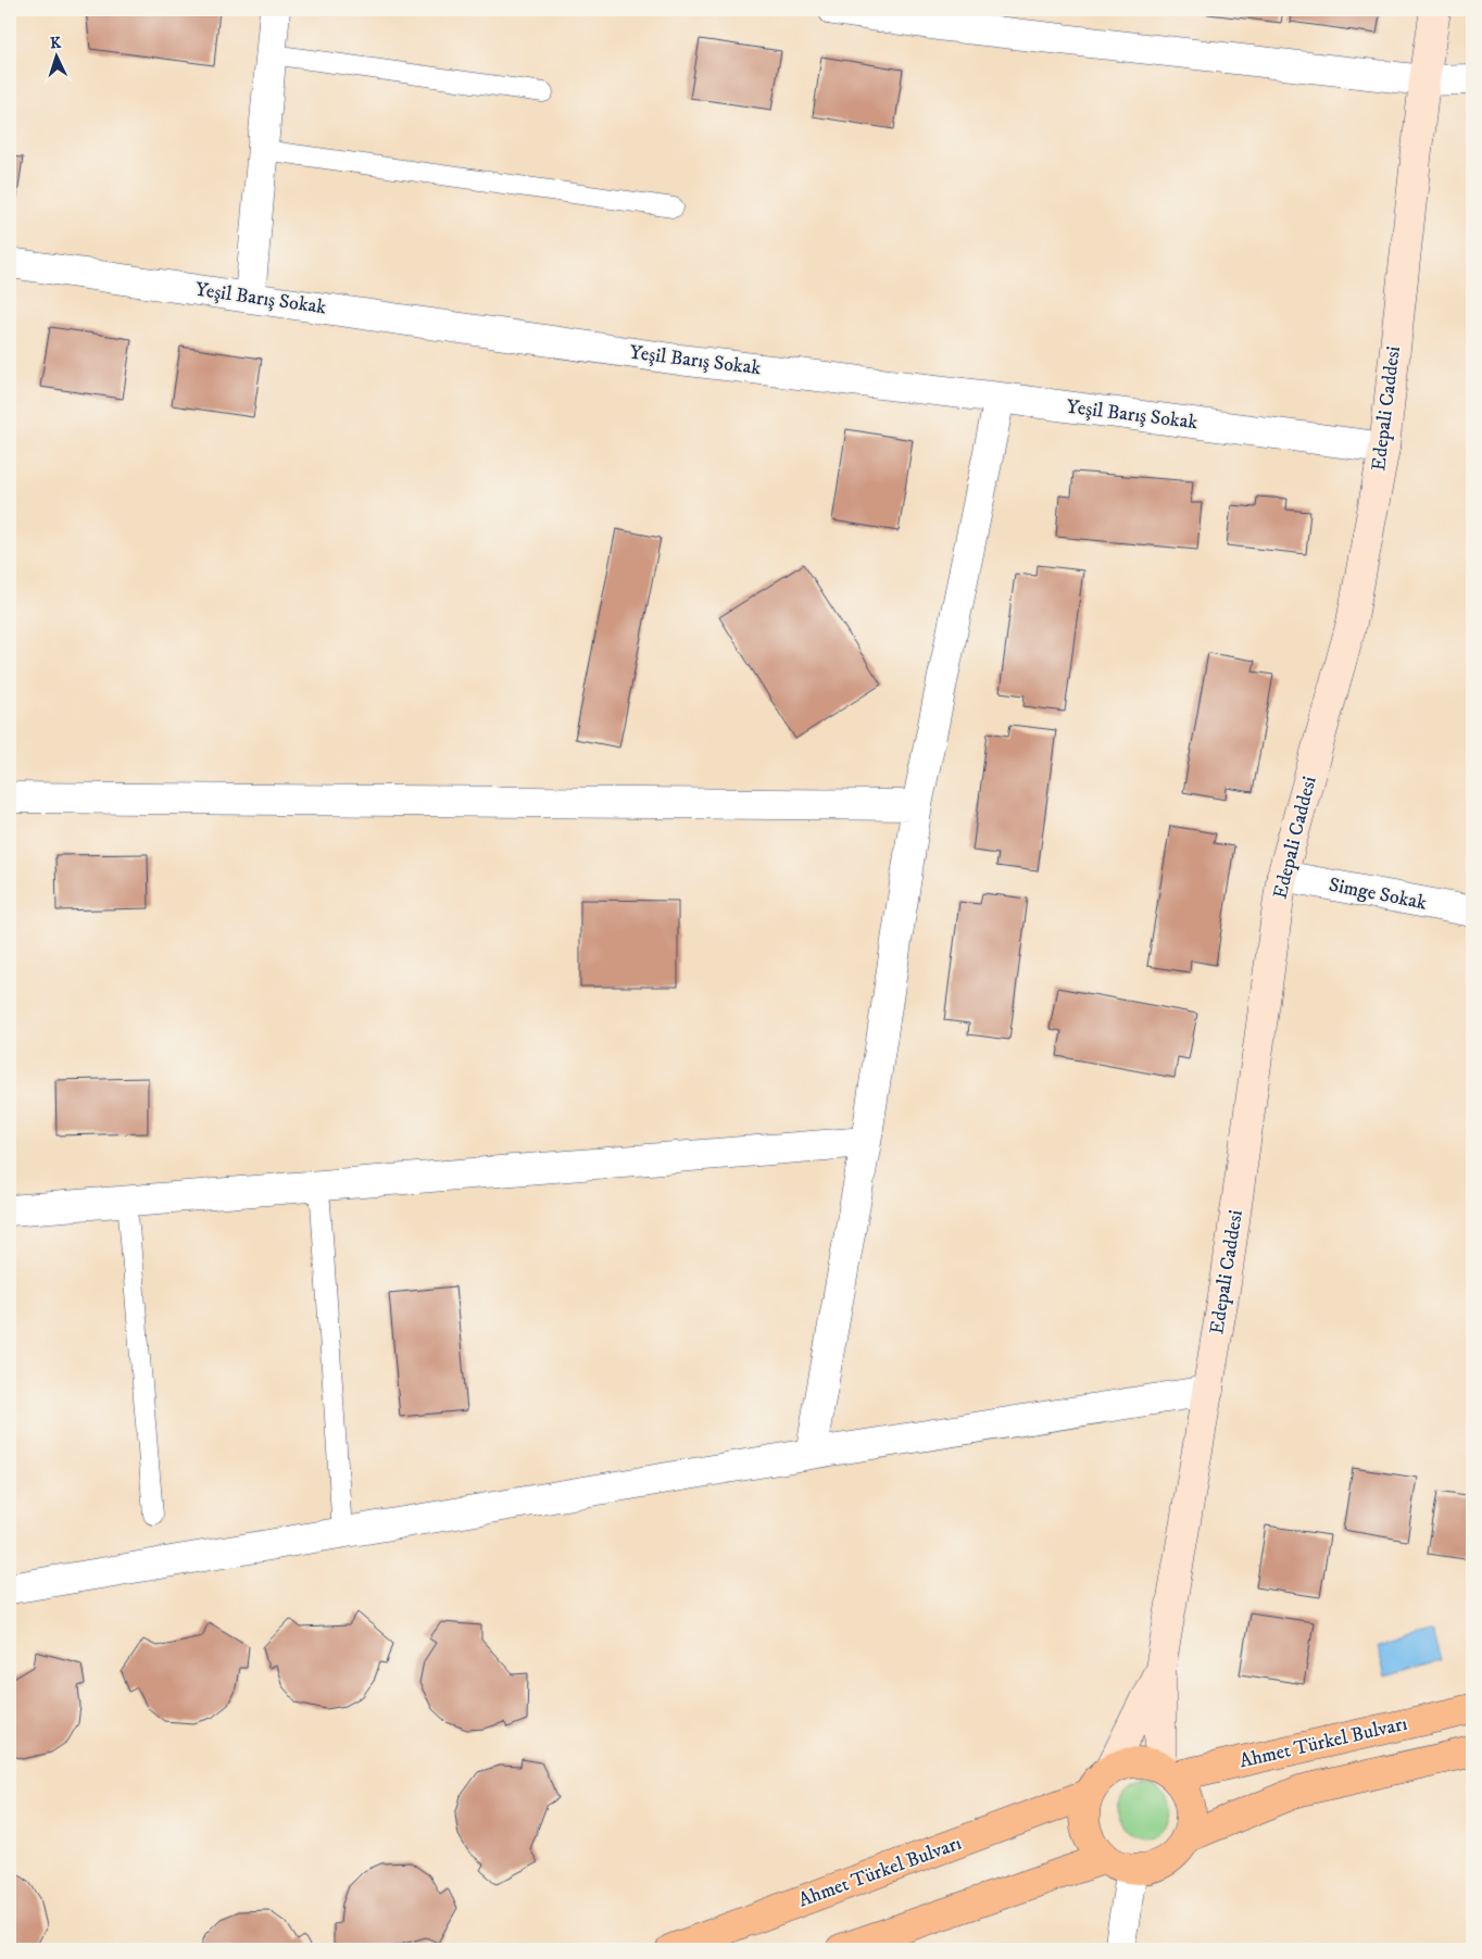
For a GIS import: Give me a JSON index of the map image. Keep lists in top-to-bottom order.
{
  "streets": {
    "main road": ["Edepali Caddesi", "Ahmet Türkel Bulvarı"],
    "street": ["Yeşil Barış Sokak", "Simge Sokak"]
  },
  "crossings": [
    ["Yeşil Barış Sokak", "Edepali Caddesi"],
    ["Edepali Caddesi", "Simge Sokak"]
  ],
  "north": "top"
}
